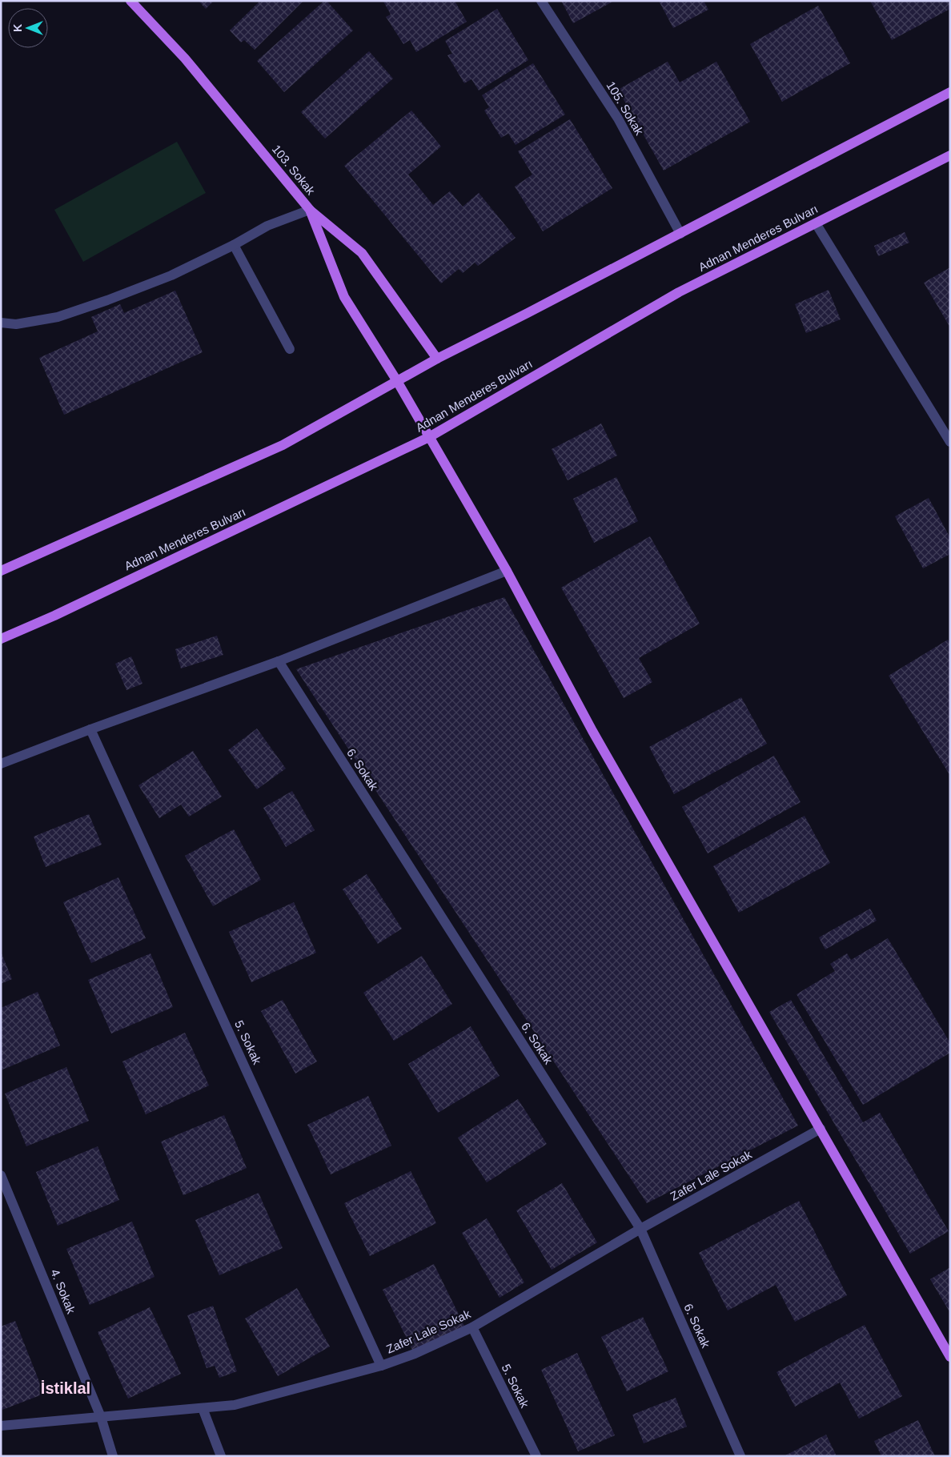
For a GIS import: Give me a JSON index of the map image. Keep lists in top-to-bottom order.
{
  "streets": {
    "main road": ["103. Sokak", "Adnan Menderes Bulvarı"],
    "street": [
      "105. Sokak",
      "6. Sokak",
      "5. Sokak",
      "Zafer Lale Sokak",
      "4. Sokak"
    ]
  },
  "crossings": [
    ["103. Sokak", "Adnan Menderes Bulvarı"],
    ["103. Sokak", "Zafer Lale Sokak"],
    ["6. Sokak", "Zafer Lale Sokak"],
    ["5. Sokak", "Zafer Lale Sokak"],
    ["Zafer Lale Sokak", "4. Sokak"]
  ],
  "districts": ["İstiklal"],
  "north": "left"
}
